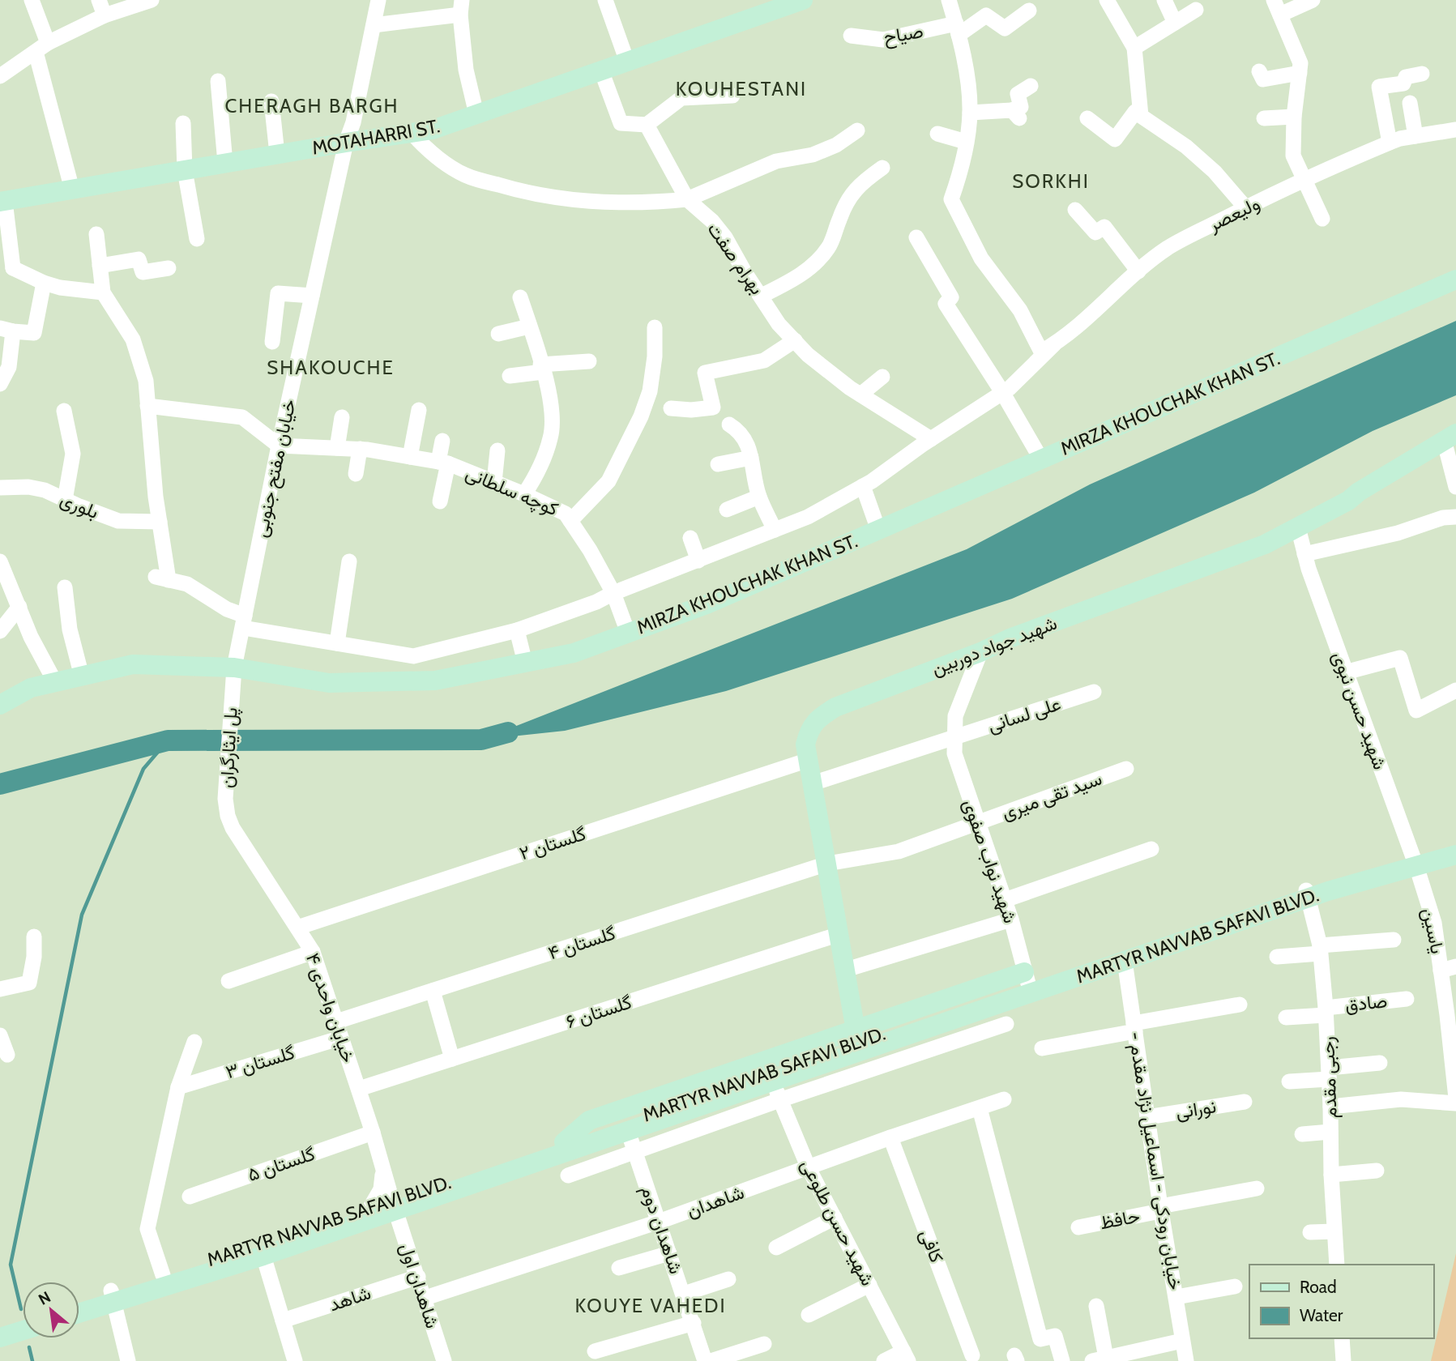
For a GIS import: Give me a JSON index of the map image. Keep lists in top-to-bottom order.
{
  "streets": {
    "main road": [
      "MOTAHARRI ST.",
      "MIRZA KHOUCHAK KHAN ST.",
      "شهید جواد دوربین",
      "MARTYR NAVVAB SAFAVI BLVD."
    ],
    "street": [
      "صیاح",
      "ولیعصر",
      "بهرام صفت",
      "خیابان مفتح جنوبی",
      "کوچه سلطانی",
      "بلوری",
      "شهید حسن نبوی",
      "علی لسانی",
      "پل ایثارگران",
      "سید تقی میری",
      "گلستان ۲",
      "شهید نواب صفوی",
      "یاسین",
      "گلستان ۴",
      "صادق",
      "خیابان واحدی ۴",
      "گلستان ۶",
      "گلستان ۳",
      "رجبی مقدم",
      "نورانی",
      "- خیابان رودکی - اسماعیل نژاد مقدم",
      "گلستان ۵",
      "شاهدان",
      "حافظ",
      "شهید حسن طلوعی",
      "شاهدان دوم",
      "کافی",
      "شاهدان اول",
      "شاهد"
    ]
  },
  "crossings": [
    ["MOTAHARRI ST.", "خیابان مفتح جنوبی"],
    ["ولیعصر", "بهرام صفت"],
    ["ولیعصر", "خیابان مفتح جنوبی"],
    ["ولیعصر", "کوچه سلطانی"],
    ["ولیعصر", "بلوری"],
    ["MIRZA KHOUCHAK KHAN ST.", "خیابان مفتح جنوبی"],
    ["MIRZA KHOUCHAK KHAN ST.", "کوچه سلطانی"],
    ["خیابان مفتح جنوبی", "کوچه سلطانی"],
    ["خیابان مفتح جنوبی", "پل ایثارگران"],
    ["شهید جواد دوربین", "شهید حسن نبوی"],
    ["شهید جواد دوربین", "علی لسانی"],
    ["شهید جواد دوربین", "سید تقی میری"],
    ["شهید جواد دوربین", "گلستان ۲"],
    ["شهید جواد دوربین", "شهید نواب صفوی"],
    ["شهید جواد دوربین", "گلستان ۴"],
    ["شهید جواد دوربین", "گلستان ۶"],
    ["شهید حسن نبوی", "یاسین"],
    ["شهید حسن نبوی", "MARTYR NAVVAB SAFAVI BLVD."],
    ["علی لسانی", "شهید نواب صفوی"],
    ["پل ایثارگران", "خیابان واحدی ۴"],
    ["سید تقی میری", "شهید نواب صفوی"],
    ["سید تقی میری", "گلستان ۴"],
    ["گلستان ۲", "خیابان واحدی ۴"],
    ["شهید نواب صفوی", "MARTYR NAVVAB SAFAVI BLVD."],
    ["یاسین", "MARTYR NAVVAB SAFAVI BLVD."],
    ["MARTYR NAVVAB SAFAVI BLVD.", "خیابان واحدی ۴"],
    ["MARTYR NAVVAB SAFAVI BLVD.", "رجبی مقدم"],
    ["MARTYR NAVVAB SAFAVI BLVD.", "- خیابان رودکی - اسماعیل نژاد مقدم"],
    ["MARTYR NAVVAB SAFAVI BLVD.", "شهید حسن طلوعی"],
    ["MARTYR NAVVAB SAFAVI BLVD.", "شاهدان دوم"],
    ["MARTYR NAVVAB SAFAVI BLVD.", "شاهدان اول"],
    ["گلستان ۴", "خیابان واحدی ۴"],
    ["صادق", "رجبی مقدم"],
    ["خیابان واحدی ۴", "گلستان ۶"],
    ["خیابان واحدی ۴", "گلستان ۳"],
    ["خیابان واحدی ۴", "گلستان ۵"],
    ["خیابان واحدی ۴", "شاهدان اول"],
    ["نورانی", "- خیابان رودکی - اسماعیل نژاد مقدم"],
    ["- خیابان رودکی - اسماعیل نژاد مقدم", "حافظ"],
    ["شاهدان", "شهید حسن طلوعی"],
    ["شاهدان", "شاهدان دوم"],
    ["شاهدان", "کافی"],
    ["شاهدان", "شاهدان اول"],
    ["شاهدان اول", "شاهد"]
  ],
  "districts": [
    "KOUHESTANI",
    "CHERAGH BARGH",
    "SORKHI",
    "SHAKOUCHE",
    "KOUYE VAHEDI"
  ],
  "legend": ["Road", "Water"],
  "north": "top left"
}
